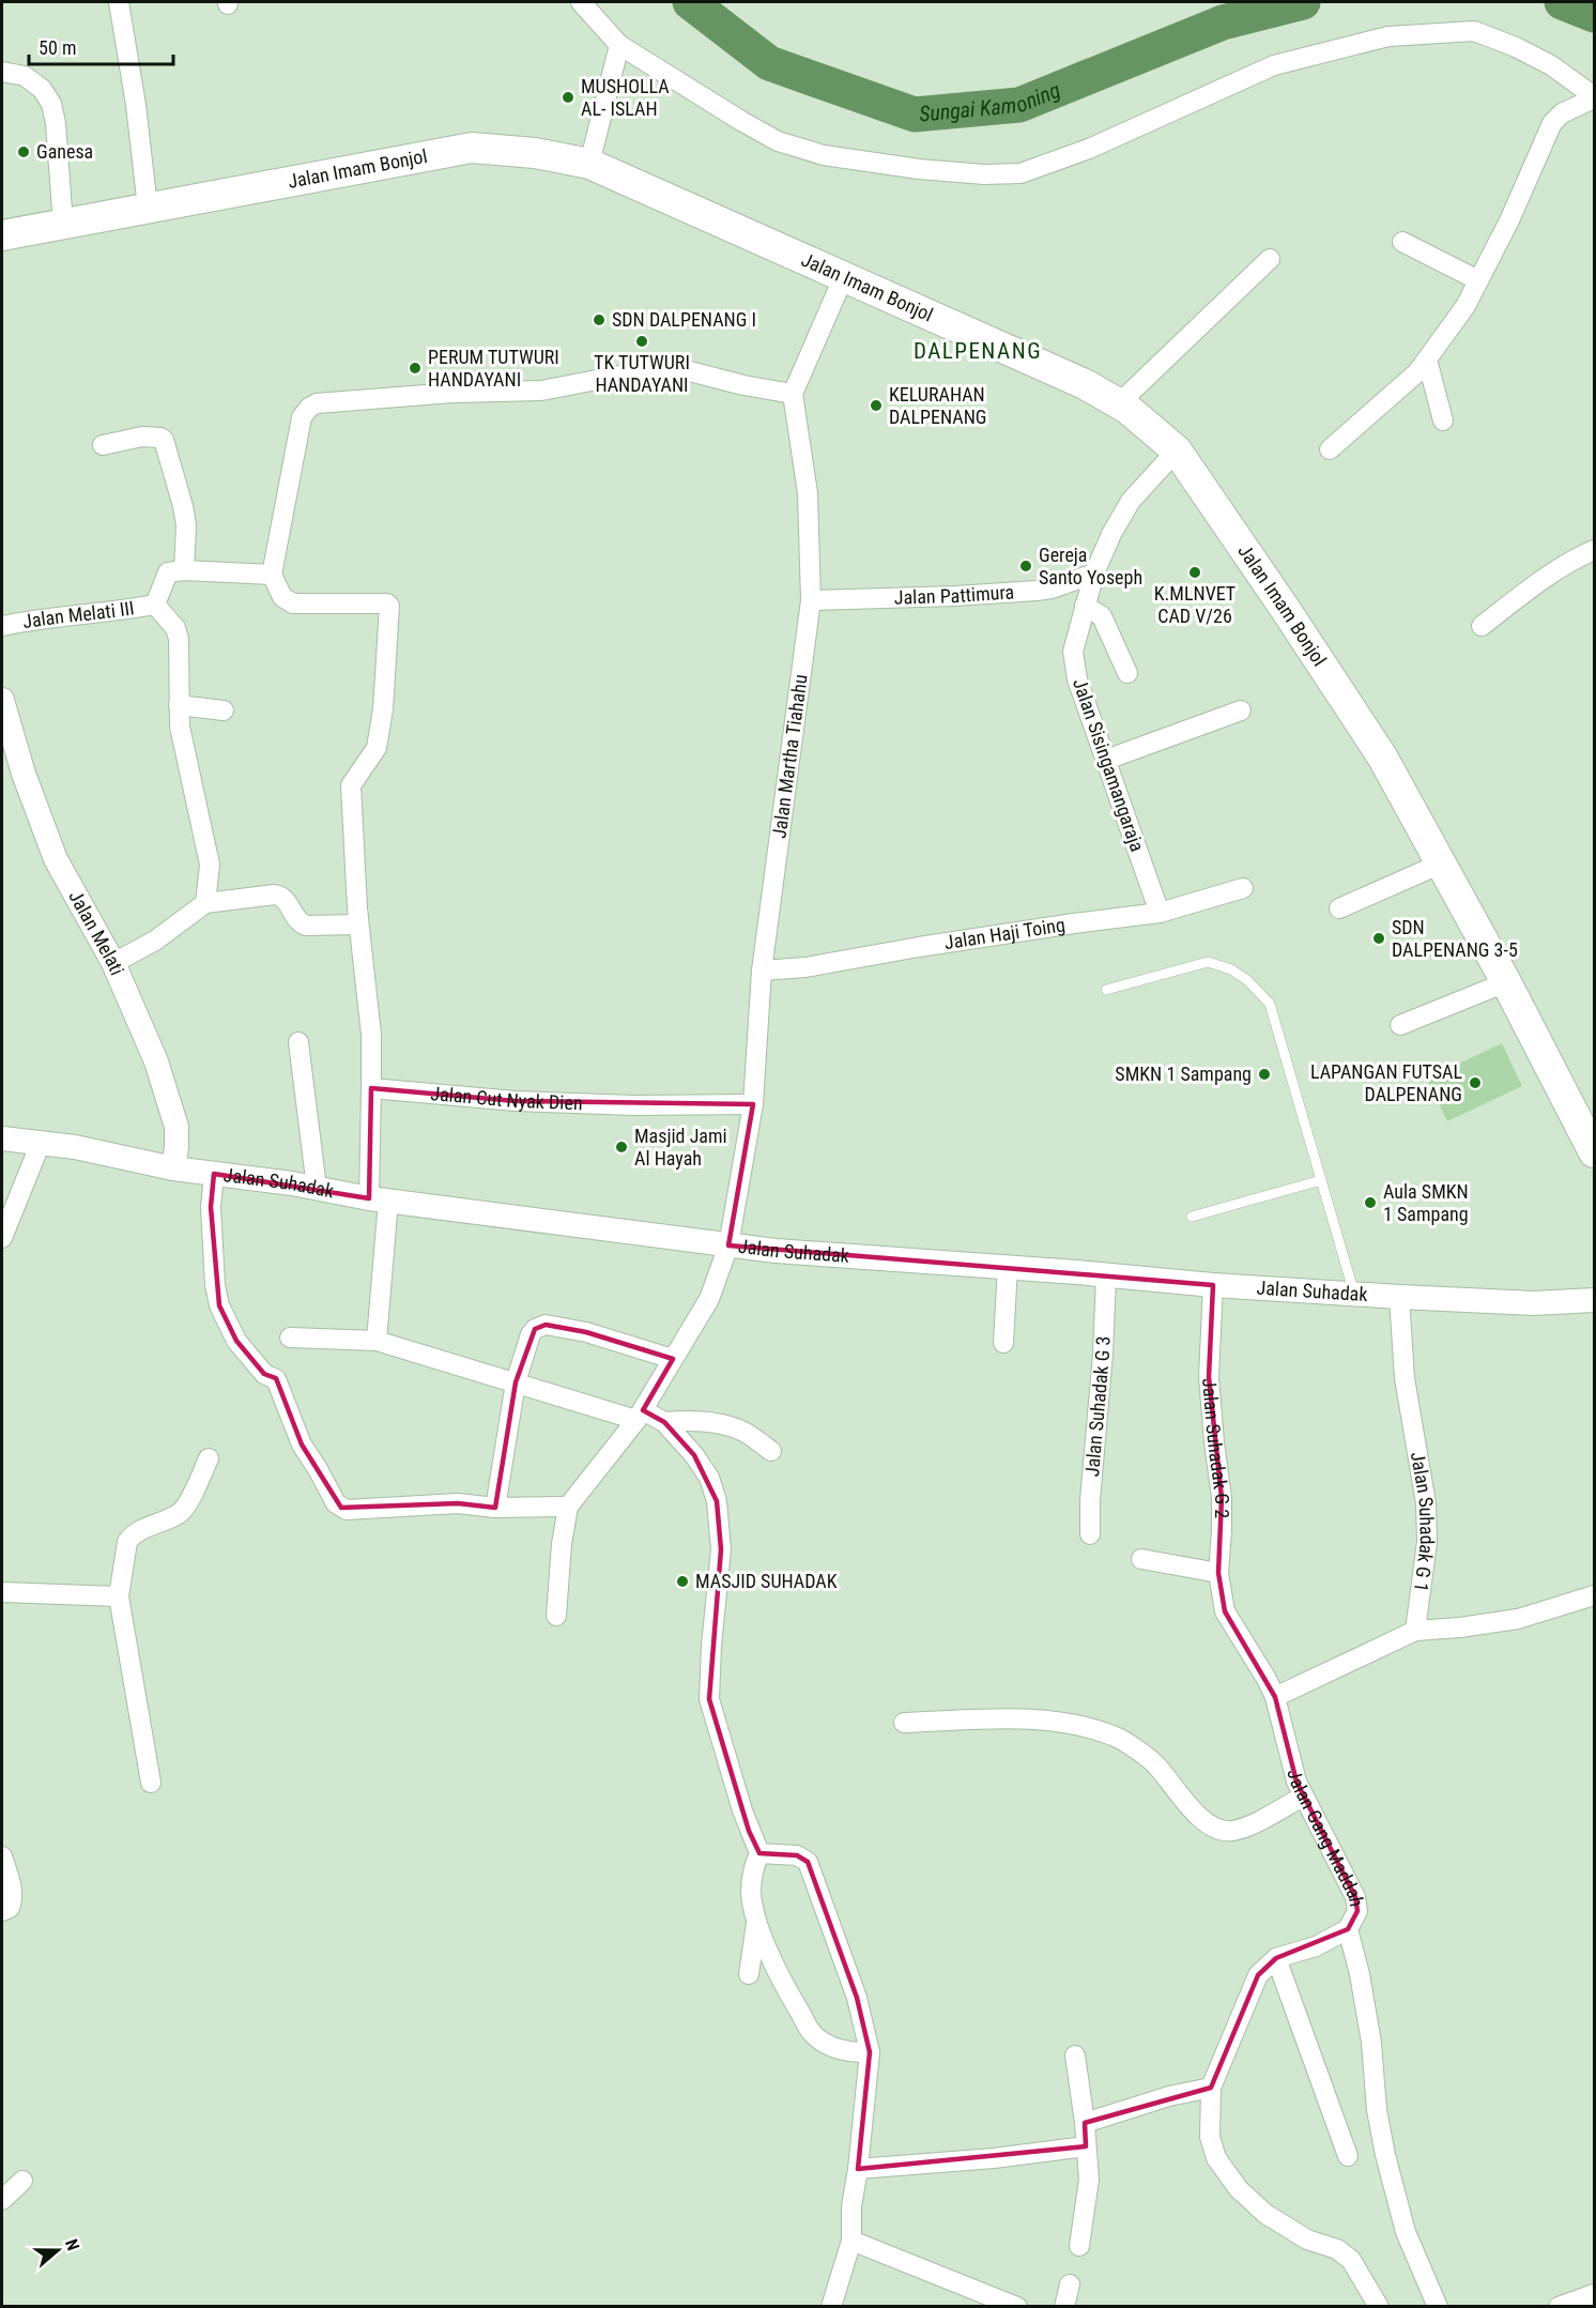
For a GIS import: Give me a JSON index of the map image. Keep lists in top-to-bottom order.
{
  "streets": {
    "main road": ["Jalan Imam Bonjol"],
    "street": [
      "Jalan Pattimura",
      "Jalan Melati III",
      "Jalan Martha Tiahahu",
      "Jalan Sisingamangaraja",
      "Jalan Melati",
      "Jalan Haji Toing",
      "Jalan Cut Nyak Dien",
      "Jalan Suhadak",
      "Jalan Suhadak G 3",
      "Jalan Suhadak G 2",
      "Jalan Suhadak G 1",
      "Jalan Gang Maddah"
    ]
  },
  "crossings": [
    ["Jalan Imam Bonjol", "Jalan Sisingamangaraja"],
    ["Jalan Pattimura", "Jalan Martha Tiahahu"],
    ["Jalan Pattimura", "Jalan Sisingamangaraja"],
    ["Jalan Martha Tiahahu", "Jalan Haji Toing"],
    ["Jalan Martha Tiahahu", "Jalan Cut Nyak Dien"],
    ["Jalan Martha Tiahahu", "Jalan Suhadak"],
    ["Jalan Sisingamangaraja", "Jalan Haji Toing"],
    ["Jalan Melati", "Jalan Suhadak"],
    ["Jalan Suhadak", "Jalan Suhadak G 3"],
    ["Jalan Suhadak", "Jalan Suhadak G 2"],
    ["Jalan Suhadak", "Jalan Suhadak G 1"],
    ["Jalan Suhadak G 2", "Jalan Gang Maddah"]
  ],
  "districts": ["DALPENANG"],
  "water": ["Sungai Kamoning"],
  "places": [
    "MUSHOLLA AL- ISLAH",
    "Ganesa",
    "SDN DALPENANG I",
    "TK TUTWURI HANDAYANI",
    "PERUM TUTWURI HANDAYANI",
    "KELURAHAN DALPENANG",
    "Gereja Santo Yoseph",
    "K.MLNVET CAD V/26",
    "SDN DALPENANG 3-5",
    "SMKN 1 Sampang",
    "LAPANGAN FUTSAL DALPENANG",
    "Masjid Jami Al Hayah",
    "Aula SMKN 1 Sampang",
    "MASJID SUHADAK"
  ],
  "scale_bar": "50 m",
  "north": "right"
}
